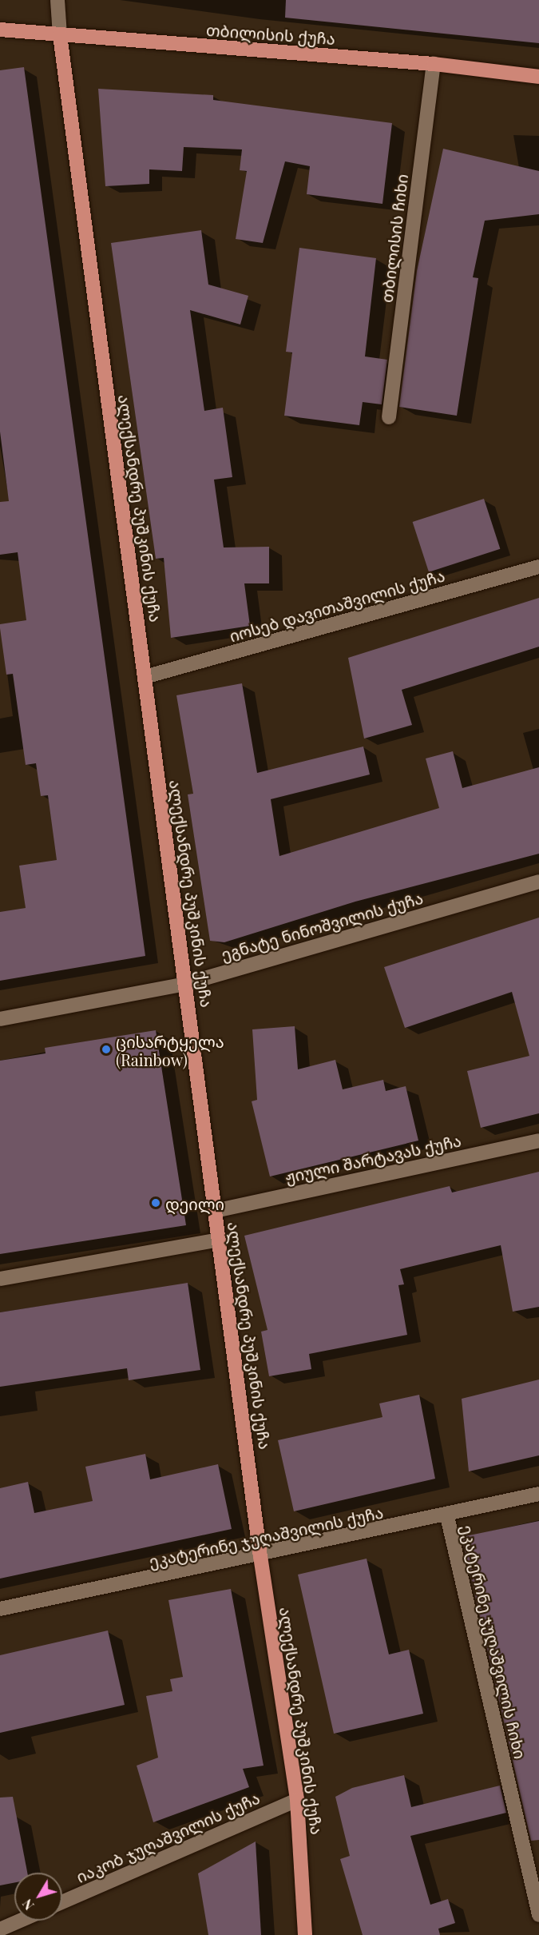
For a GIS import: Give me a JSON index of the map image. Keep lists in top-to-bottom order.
{
  "streets": {
    "main road": ["თბილისის ქუჩა", "ალექსანდრე პუშკინის ქუჩა"],
    "street": [
      "თბილისის ჩიხი",
      "იოსებ დავითაშვილის ქუჩა",
      "ეგნატე ნინოშვილის ქუჩა",
      "ჟიული შარტავას ქუჩა",
      "ეკატერინე ჯუღაშვილის ქუჩა",
      "ეკატერინე ჯუღაშვილის ჩიხი",
      "იაკობ ჯუღაშვილის ქუჩა"
    ]
  },
  "crossings": [
    ["თბილისის ქუჩა", "თბილისის ჩიხი"],
    ["თბილისის ქუჩა", "ალექსანდრე პუშკინის ქუჩა"],
    ["ალექსანდრე პუშკინის ქუჩა", "იოსებ დავითაშვილის ქუჩა"],
    ["ალექსანდრე პუშკინის ქუჩა", "ეგნატე ნინოშვილის ქუჩა"],
    ["ალექსანდრე პუშკინის ქუჩა", "ჟიული შარტავას ქუჩა"],
    ["ალექსანდრე პუშკინის ქუჩა", "ეკატერინე ჯუღაშვილის ქუჩა"],
    ["ალექსანდრე პუშკინის ქუჩა", "იაკობ ჯუღაშვილის ქუჩა"],
    ["ეკატერინე ჯუღაშვილის ქუჩა", "ეკატერინე ჯუღაშვილის ჩიხი"]
  ],
  "places": ["ცისარტყელა (Rainbow)", "დეილი"],
  "north": "bottom left"
}
